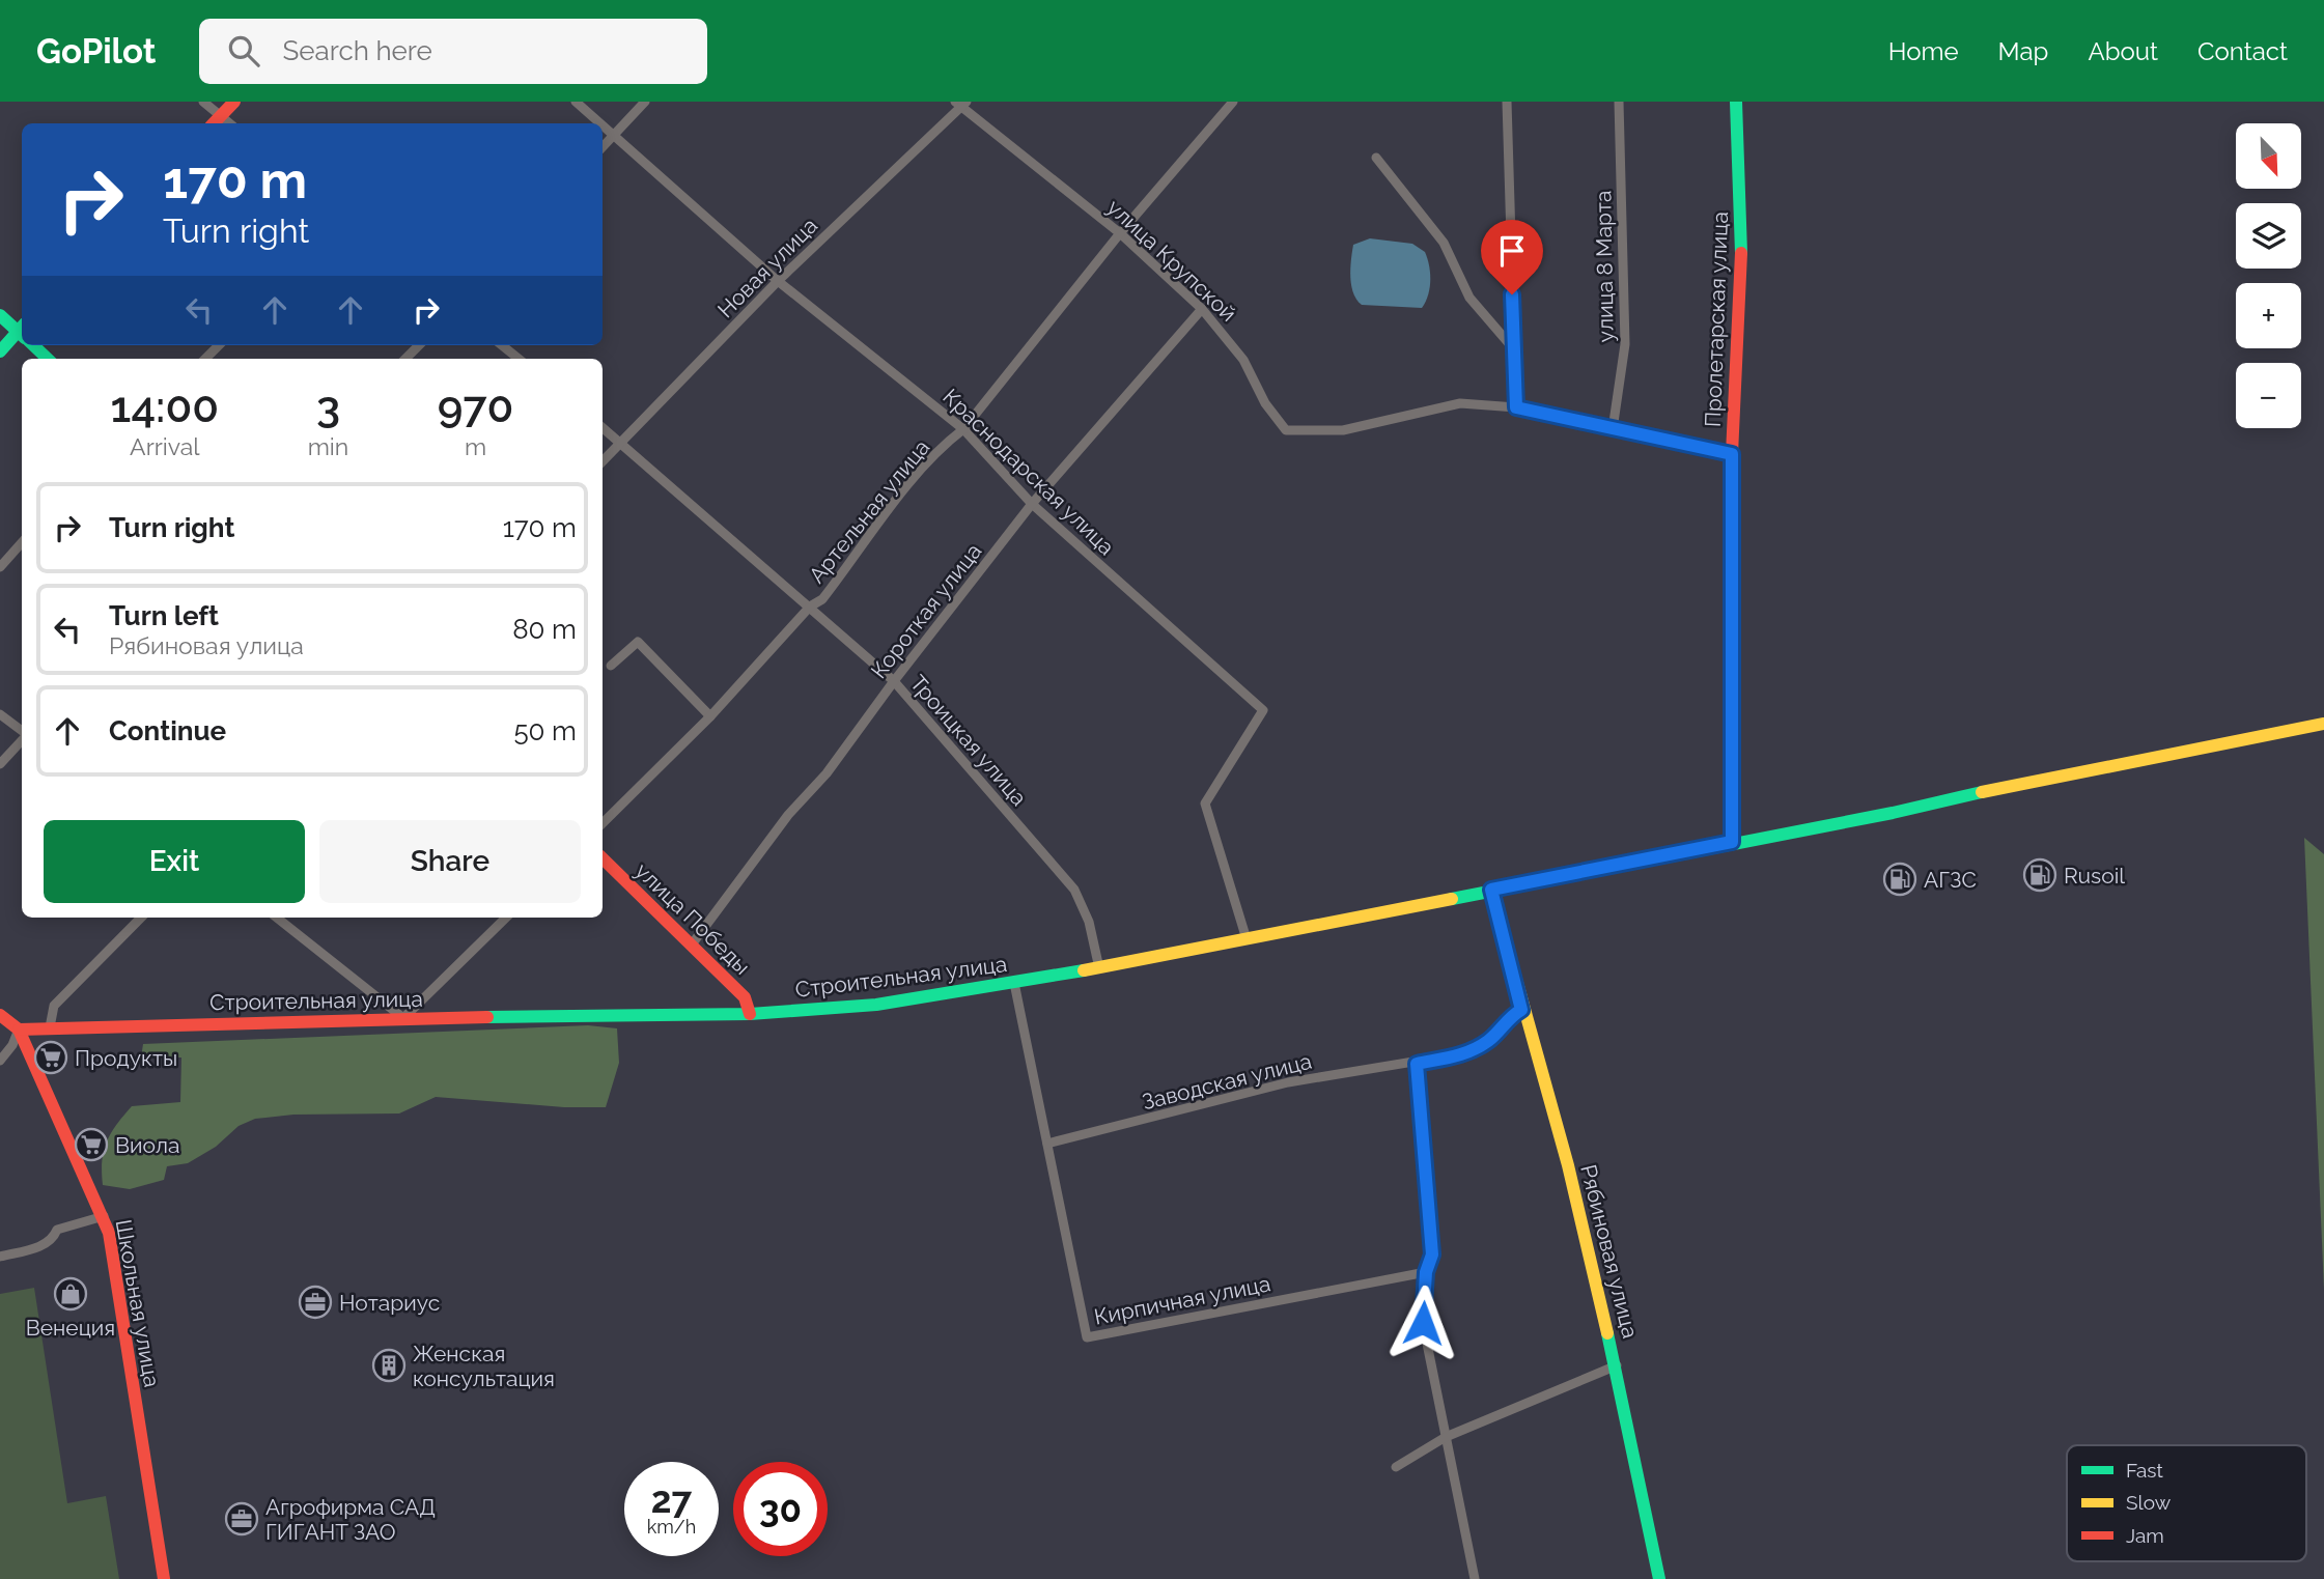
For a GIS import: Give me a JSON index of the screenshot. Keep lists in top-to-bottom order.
{
  "streets": {
    "street": [
      "улица Крупской",
      "улица 8 Марта",
      "Новая улица",
      "Пролетарская улица",
      "Краснодарская улица",
      "Артельная улица",
      "Короткая улица",
      "Троицкая улица",
      "улица Победы",
      "Строительная улица",
      "Заводская улица",
      "Рябиновая улица",
      "Кирпичная улица",
      "Школьная улица"
    ]
  },
  "crossings": [
    ["улица Крупской", "улица 8 Марта"],
    ["улица Крупской", "Новая улица"],
    ["улица Крупской", "Пролетарская улица"],
    ["улица Крупской", "Артельная улица"],
    ["улица Крупской", "Короткая улица"],
    ["Новая улица", "Краснодарская улица"],
    ["Новая улица", "Троицкая улица"],
    ["Пролетарская улица", "Строительная улица"],
    ["Краснодарская улица", "Артельная улица"],
    ["Краснодарская улица", "Короткая улица"],
    ["Краснодарская улица", "Строительная улица"],
    ["Артельная улица", "Троицкая улица"],
    ["Короткая улица", "Троицкая улица"],
    ["Короткая улица", "улица Победы"],
    ["Троицкая улица", "Строительная улица"],
    ["улица Победы", "Строительная улица"],
    ["Строительная улица", "Рябиновая улица"],
    ["Строительная улица", "Кирпичная улица"],
    ["Строительная улица", "Школьная улица"],
    ["Заводская улица", "Рябиновая улица"],
    ["Заводская улица", "Кирпичная улица"]
  ],
  "places": {
    "fuel station": ["Rusoil", "АГЗС"],
    "supermarket": ["Продукты", "Виола"],
    "shop": ["Венеция"],
    "office": ["Нотариус", "Агрофирма САД ГИГАНТ ЗАО"],
    "building": ["Женская консультация"]
  },
  "legend": ["Fast", "Slow", "Jam"],
  "north": "bottom right",
  "page": {
    "header": "GoPilot",
    "search": "Search here",
    "nav": [
      "Home",
      "Map",
      "About",
      "Contact"
    ],
    "map_buttons": ["+", "−"],
    "turn": ["170 m", "Turn right"],
    "eta": [
      "14:00",
      "Arrival",
      "3",
      "min",
      "970",
      "m"
    ],
    "list": [
      {
        "name": "Turn right",
        "value": "170 m"
      },
      {
        "name": "Turn left",
        "note": "Рябиновая улица",
        "value": "80 m"
      },
      {
        "name": "Continue",
        "value": "50 m"
      }
    ],
    "buttons": ["Exit", "Share"],
    "speed": "27 km/h",
    "limit": "30"
  }
}
